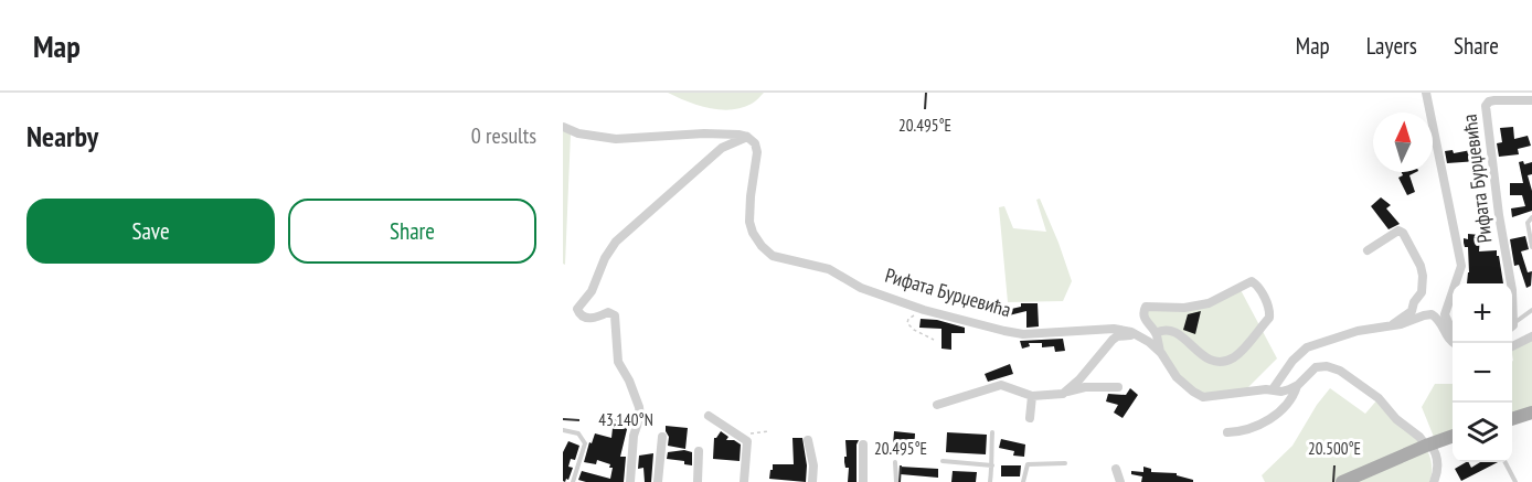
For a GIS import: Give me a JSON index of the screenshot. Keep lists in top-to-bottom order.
{
  "streets": {
    "street": ["Рифата Бурџевића"]
  },
  "north": "top",
  "page": {
    "header": "Map",
    "nav": ["Map", "Layers", "Share"],
    "heading": ["Nearby", "0 results"],
    "buttons": ["Save", "Share"],
    "map_buttons": ["+", "−"]
  },
  "coordinates": ["20.495°E", "43.140°N", "20.500°E"]
}
